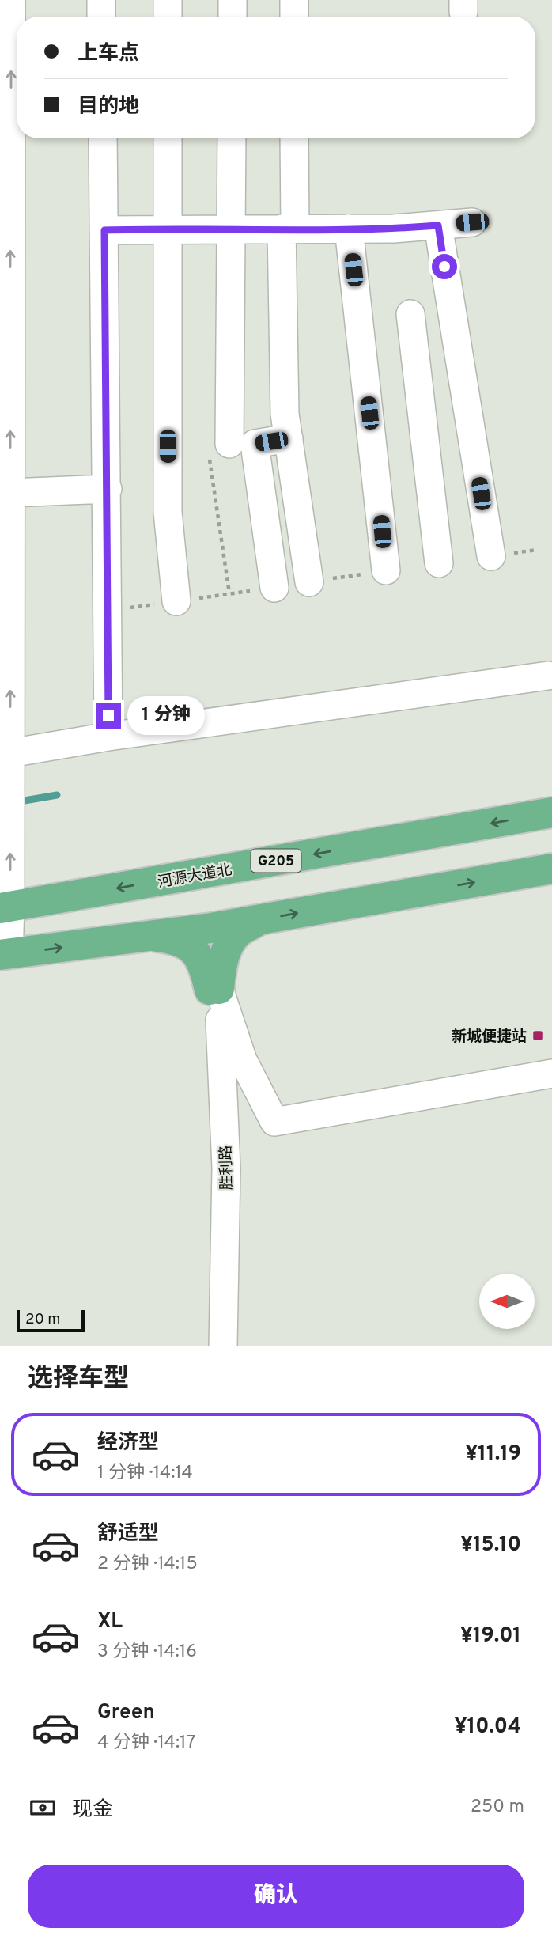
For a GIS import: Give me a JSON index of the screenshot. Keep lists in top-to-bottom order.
{
  "streets": {
    "highway": ["G205", "河源大道北"],
    "street": ["胜利路"]
  },
  "places": {
    "transit": ["新城便捷站"]
  },
  "scale_bar": "20 m",
  "north": "left",
  "page": {
    "banner": ["上车点", "目的地"],
    "bubble": "1 分钟",
    "scale": "20 m",
    "heading": "选择车型",
    "list": [
      {
        "name": "经济型",
        "note": "1 分钟 · 14:14",
        "value": "¥11.19"
      },
      {
        "name": "舒适型",
        "note": "2 分钟 · 14:15",
        "value": "¥15.10"
      },
      {
        "name": "XL",
        "note": "3 分钟 · 14:16",
        "value": "¥19.01"
      },
      {
        "name": "Green",
        "note": "4 分钟 · 14:17",
        "value": "¥10.04"
      }
    ],
    "pay": ["现金", "250 m"],
    "buttons": "确认"
  }
}
